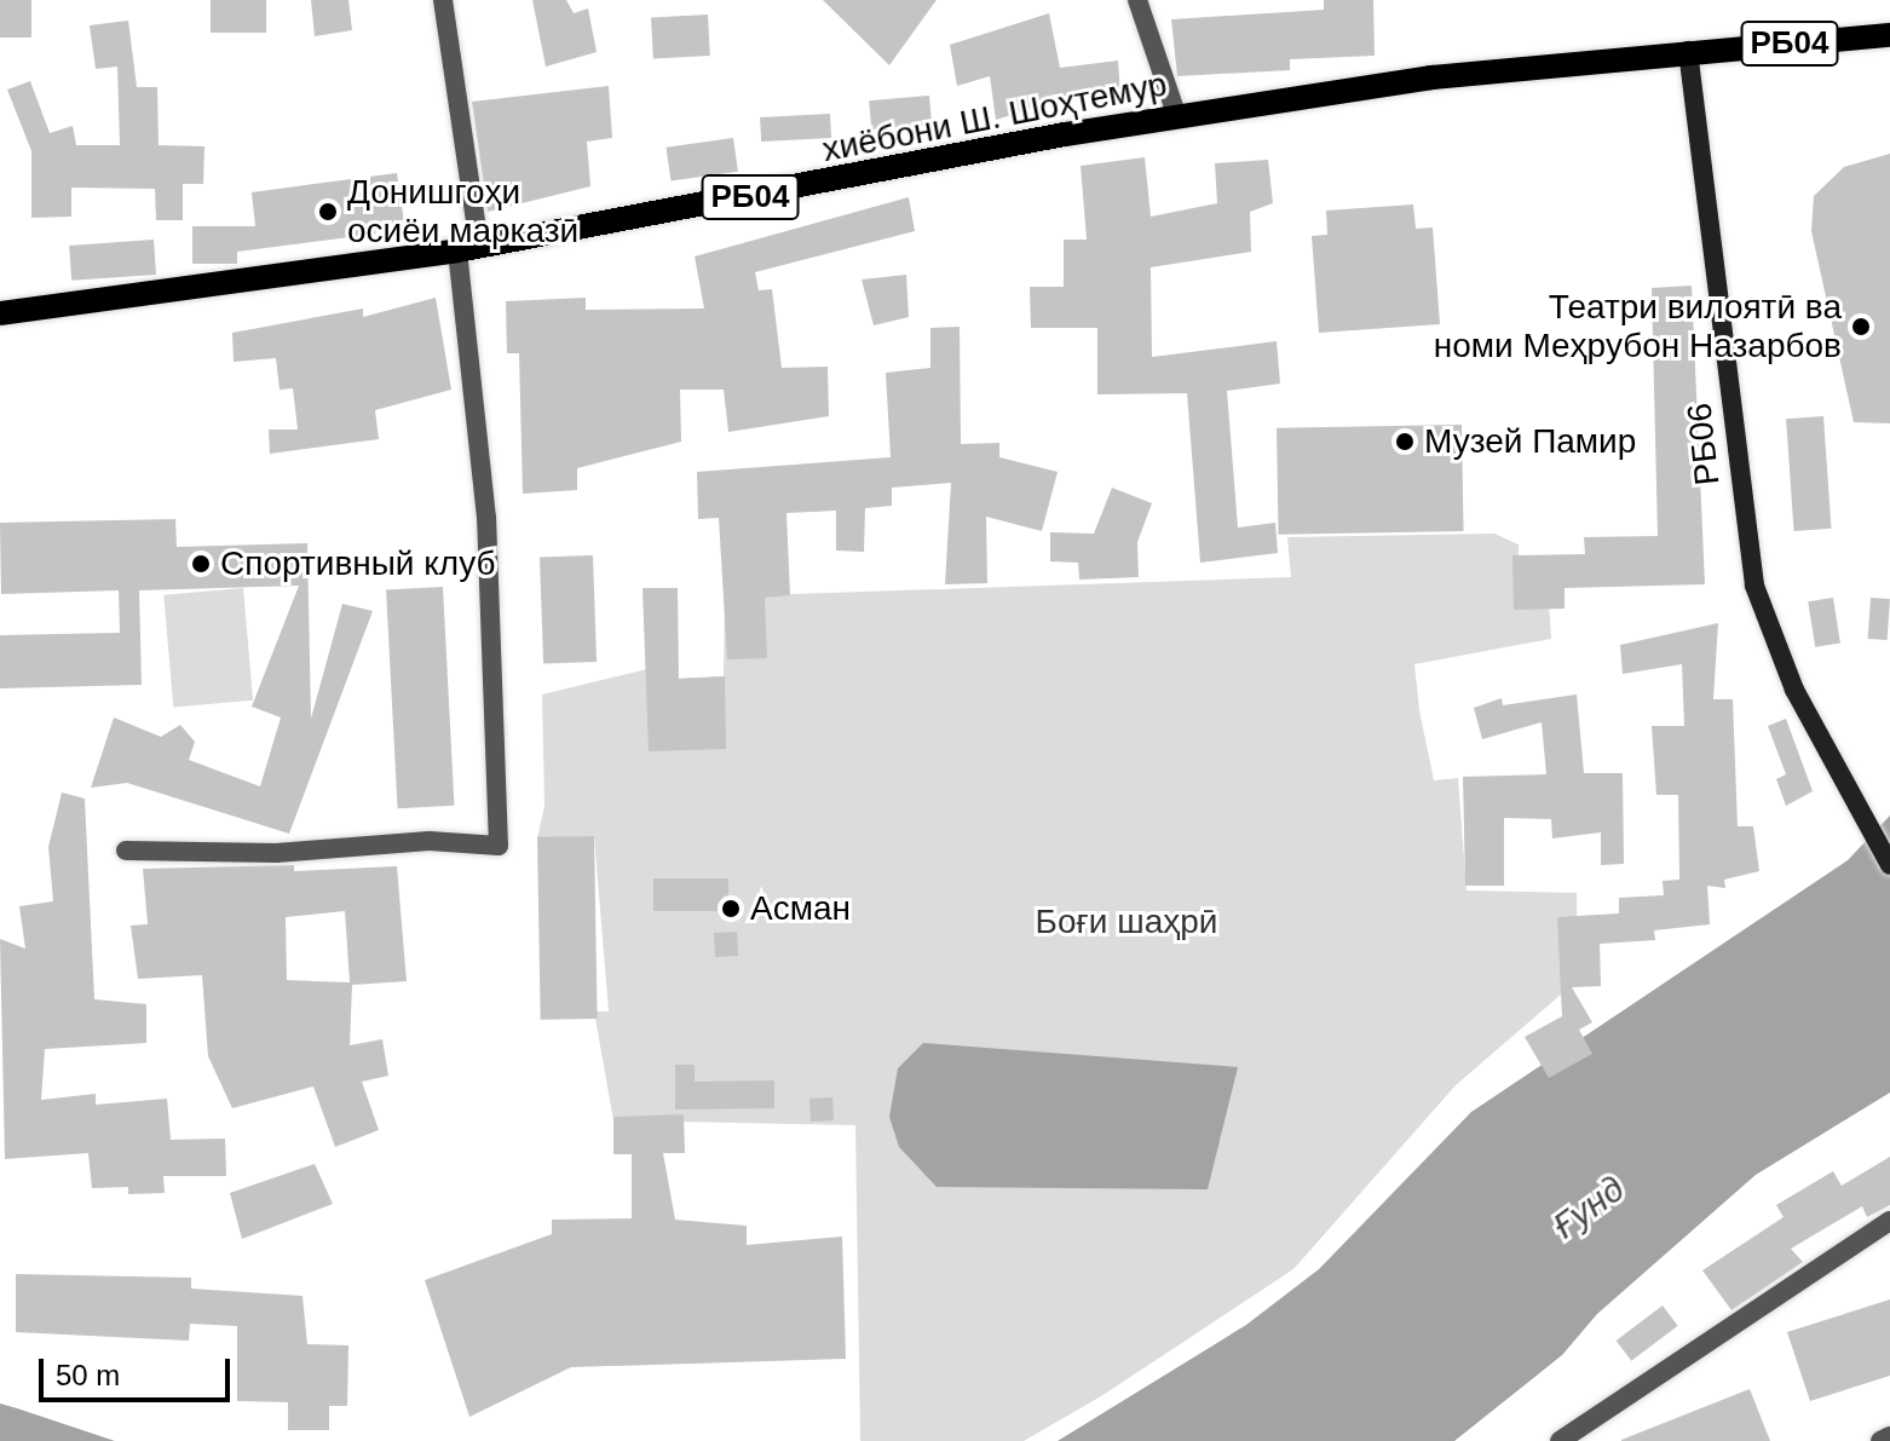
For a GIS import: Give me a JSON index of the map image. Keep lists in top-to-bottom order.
{
  "streets": {
    "main road": ["РБ04", "хиёбони Ш. Шоҳтемур", "РБ06"]
  },
  "crossings": [
    ["хиёбони Ш. Шоҳтемур", "РБ06"]
  ],
  "water": ["Ғунд"],
  "parks": ["Боғи шаҳрӣ"],
  "places": [
    "Донишгоҳи осиёи марказӣ",
    "Театри вилоятӣ ва номи Меҳрубон Назарбов",
    "Музей Памир",
    "Спортивный клуб",
    "Асман"
  ],
  "scale_bar": "50 m"
}
